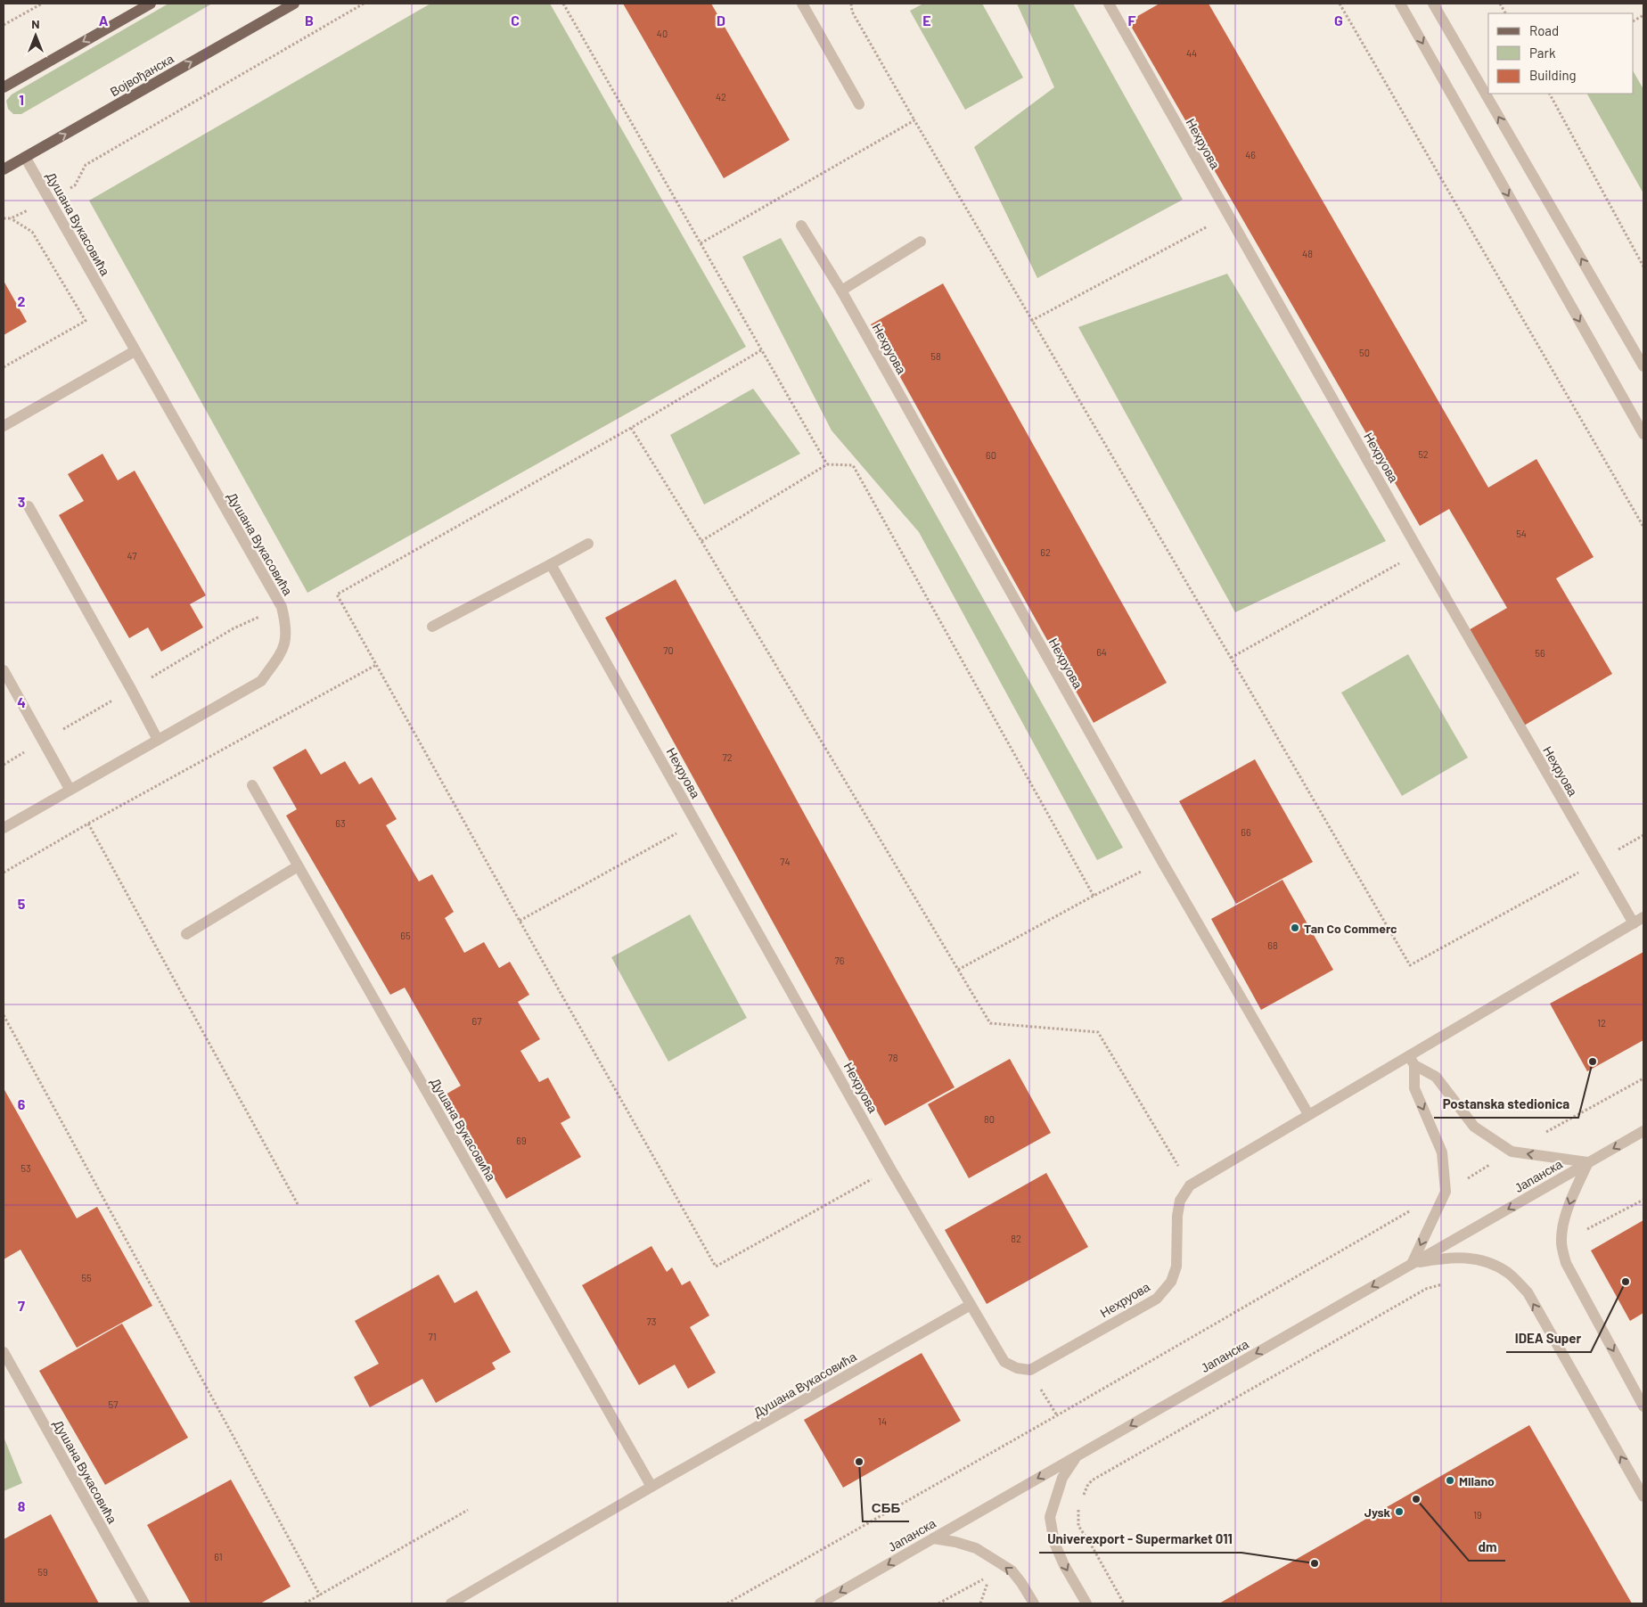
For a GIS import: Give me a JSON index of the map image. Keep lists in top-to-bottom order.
{
  "streets": {
    "main road": ["Војвођанска"],
    "street": ["Нехруова", "Душана Вукасовића", "Јапанска"]
  },
  "crossings": [
    ["Војвођанска", "Душана Вукасовића"],
    ["Нехруова", "Душана Вукасовића"]
  ],
  "one_way": ["Јапанска"],
  "places": [
    "Tan Co Commerc",
    "Postanska stedionica",
    "IDEA Super",
    "СББ",
    "Milano",
    "dm",
    "Jysk",
    "Univerexport - Supermarket 011"
  ],
  "house_numbers": [
    "40",
    "44",
    "42",
    "46",
    "48",
    "50",
    "58",
    "52",
    "60",
    "54",
    "62",
    "47",
    "70",
    "64",
    "56",
    "72",
    "63",
    "66",
    "74",
    "65",
    "68",
    "76",
    "67",
    "12",
    "78",
    "80",
    "69",
    "53",
    "82",
    "55",
    "73",
    "71",
    "57",
    "14",
    "19",
    "61",
    "59"
  ],
  "legend": ["Road", "Park", "Building"],
  "north": "top",
  "grid": {
    "columns": [
      "A",
      "B",
      "C",
      "D",
      "E",
      "F",
      "G"
    ],
    "rows": [
      "1",
      "2",
      "3",
      "4",
      "5",
      "6",
      "7",
      "8"
    ]
  }
}
